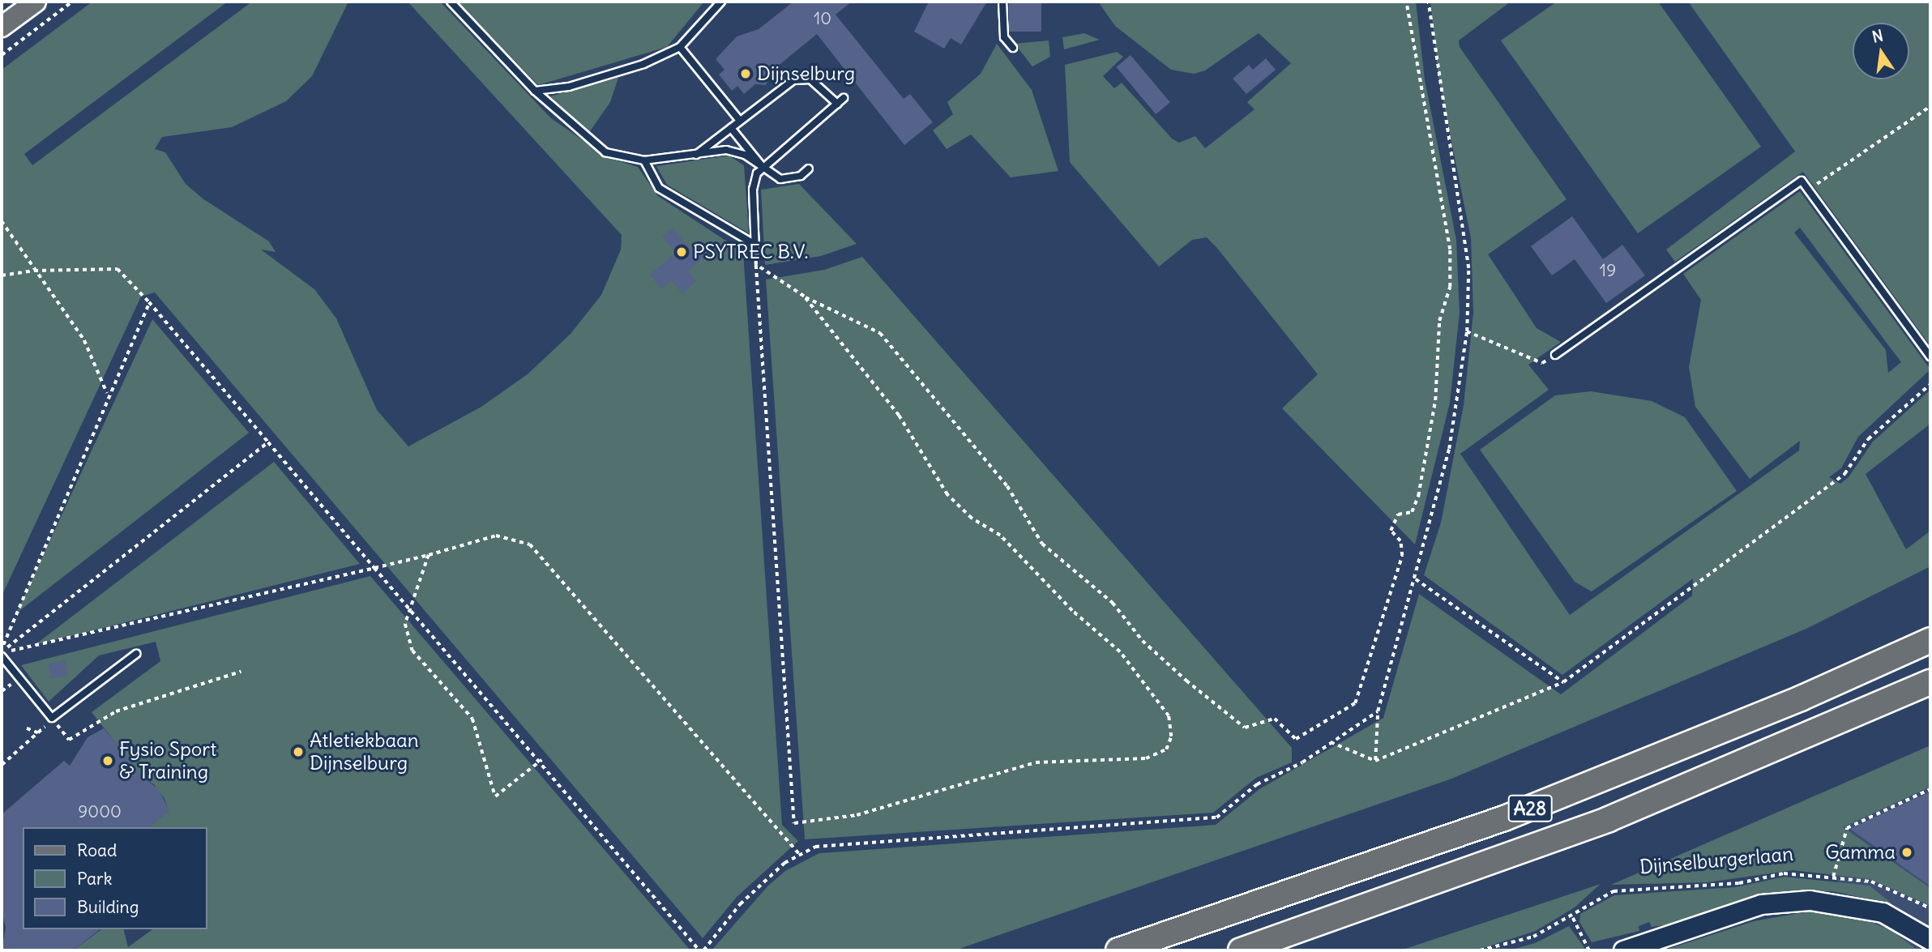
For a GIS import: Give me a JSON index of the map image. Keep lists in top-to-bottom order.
{
  "streets": {
    "highway": ["A28"],
    "path": ["Dijnselburgerlaan"]
  },
  "places": [
    "Dijnselburg",
    "PSYTREC B.V.",
    "Atletiekbaan Dijnselburg",
    "Fysio Sport & Training",
    "Gamma"
  ],
  "house_numbers": ["10", "19", "9000"],
  "legend": ["Road", "Park", "Building"],
  "north": "top"
}
